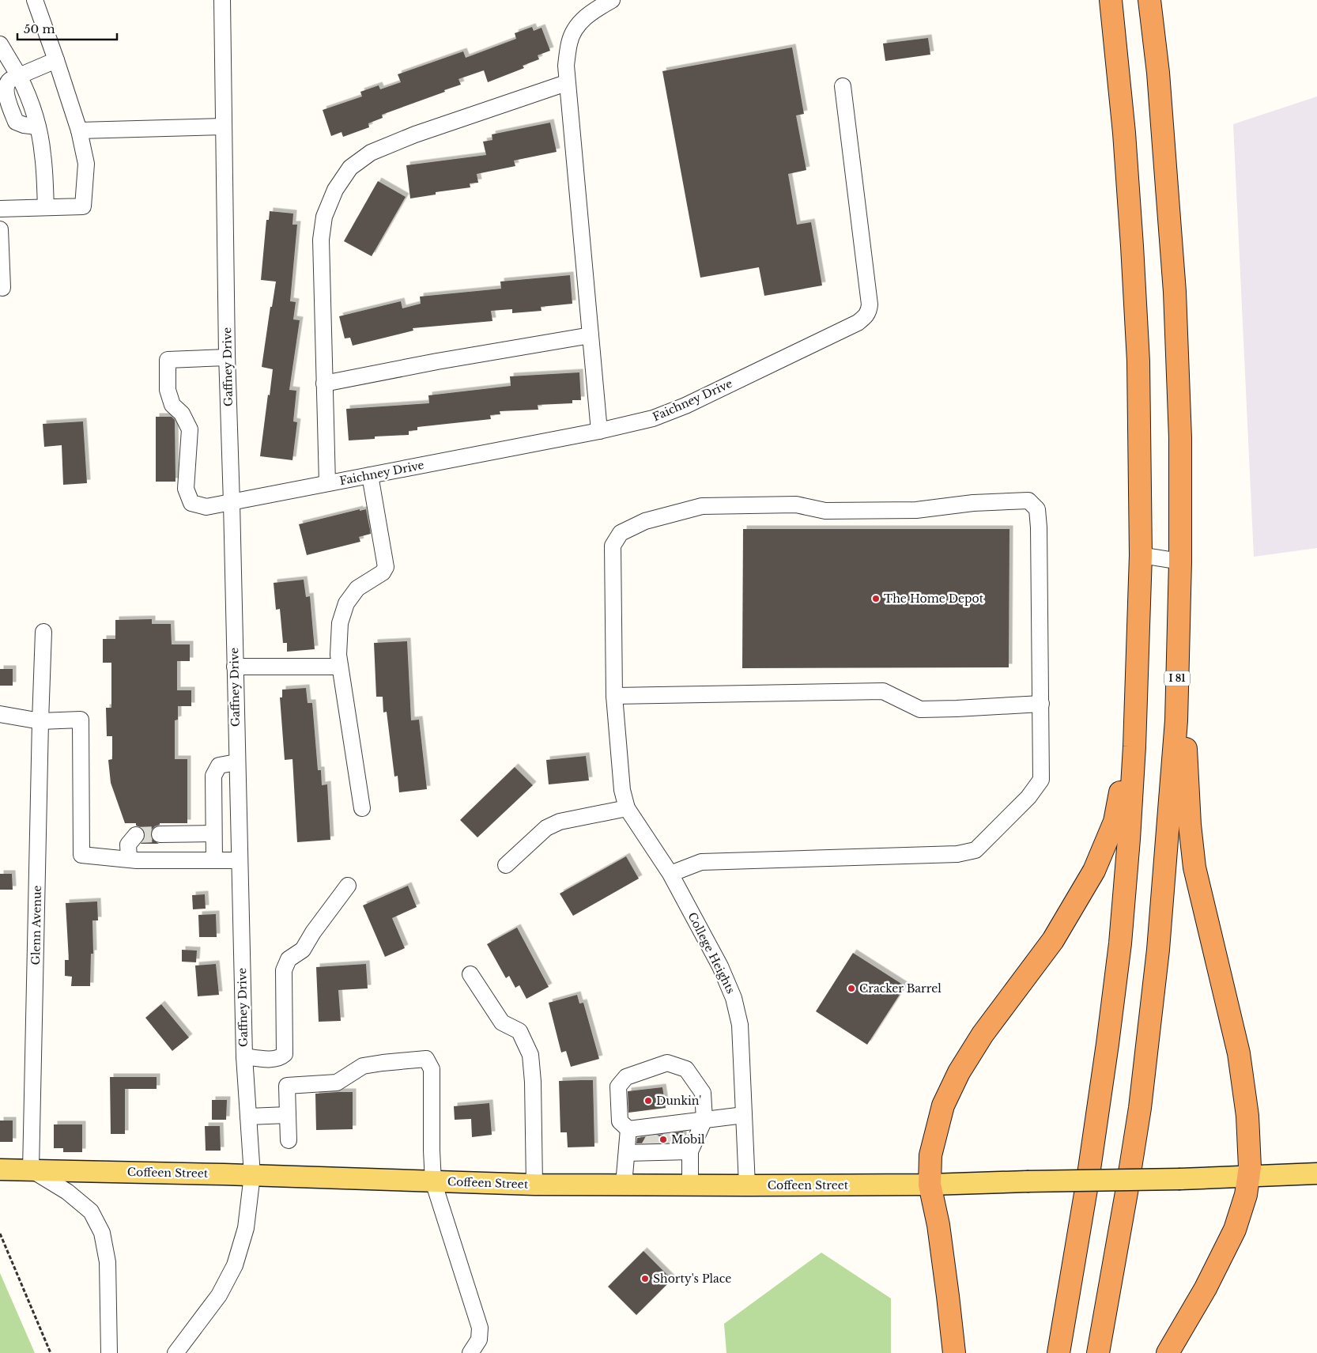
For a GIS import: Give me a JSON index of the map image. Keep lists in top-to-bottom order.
{
  "streets": {
    "highway": ["I 81"],
    "main road": ["Coffeen Street"],
    "street": [
      "Gaffney Drive",
      "Faichney Drive",
      "Glenn Avenue",
      "College Heights"
    ]
  },
  "crossings": [
    ["Gaffney Drive", "Faichney Drive"],
    ["Gaffney Drive", "Coffeen Street"],
    ["Glenn Avenue", "Coffeen Street"],
    ["College Heights", "Coffeen Street"]
  ],
  "places": [
    "The Home Depot",
    "Cracker Barrel",
    "Dunkin'",
    "Mobil",
    "Shorty's Place"
  ],
  "scale_bar": "50 m"
}
